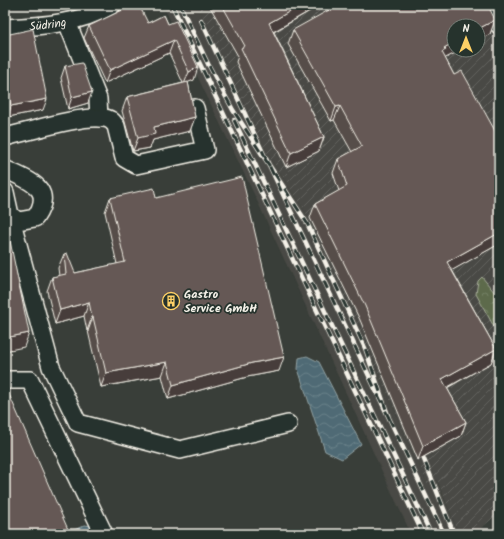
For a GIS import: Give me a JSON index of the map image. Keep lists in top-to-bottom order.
{
  "streets": {
    "street": ["Südring"]
  },
  "places": {
    "building": ["Gastro Service GmbH"]
  },
  "north": "top"
}
